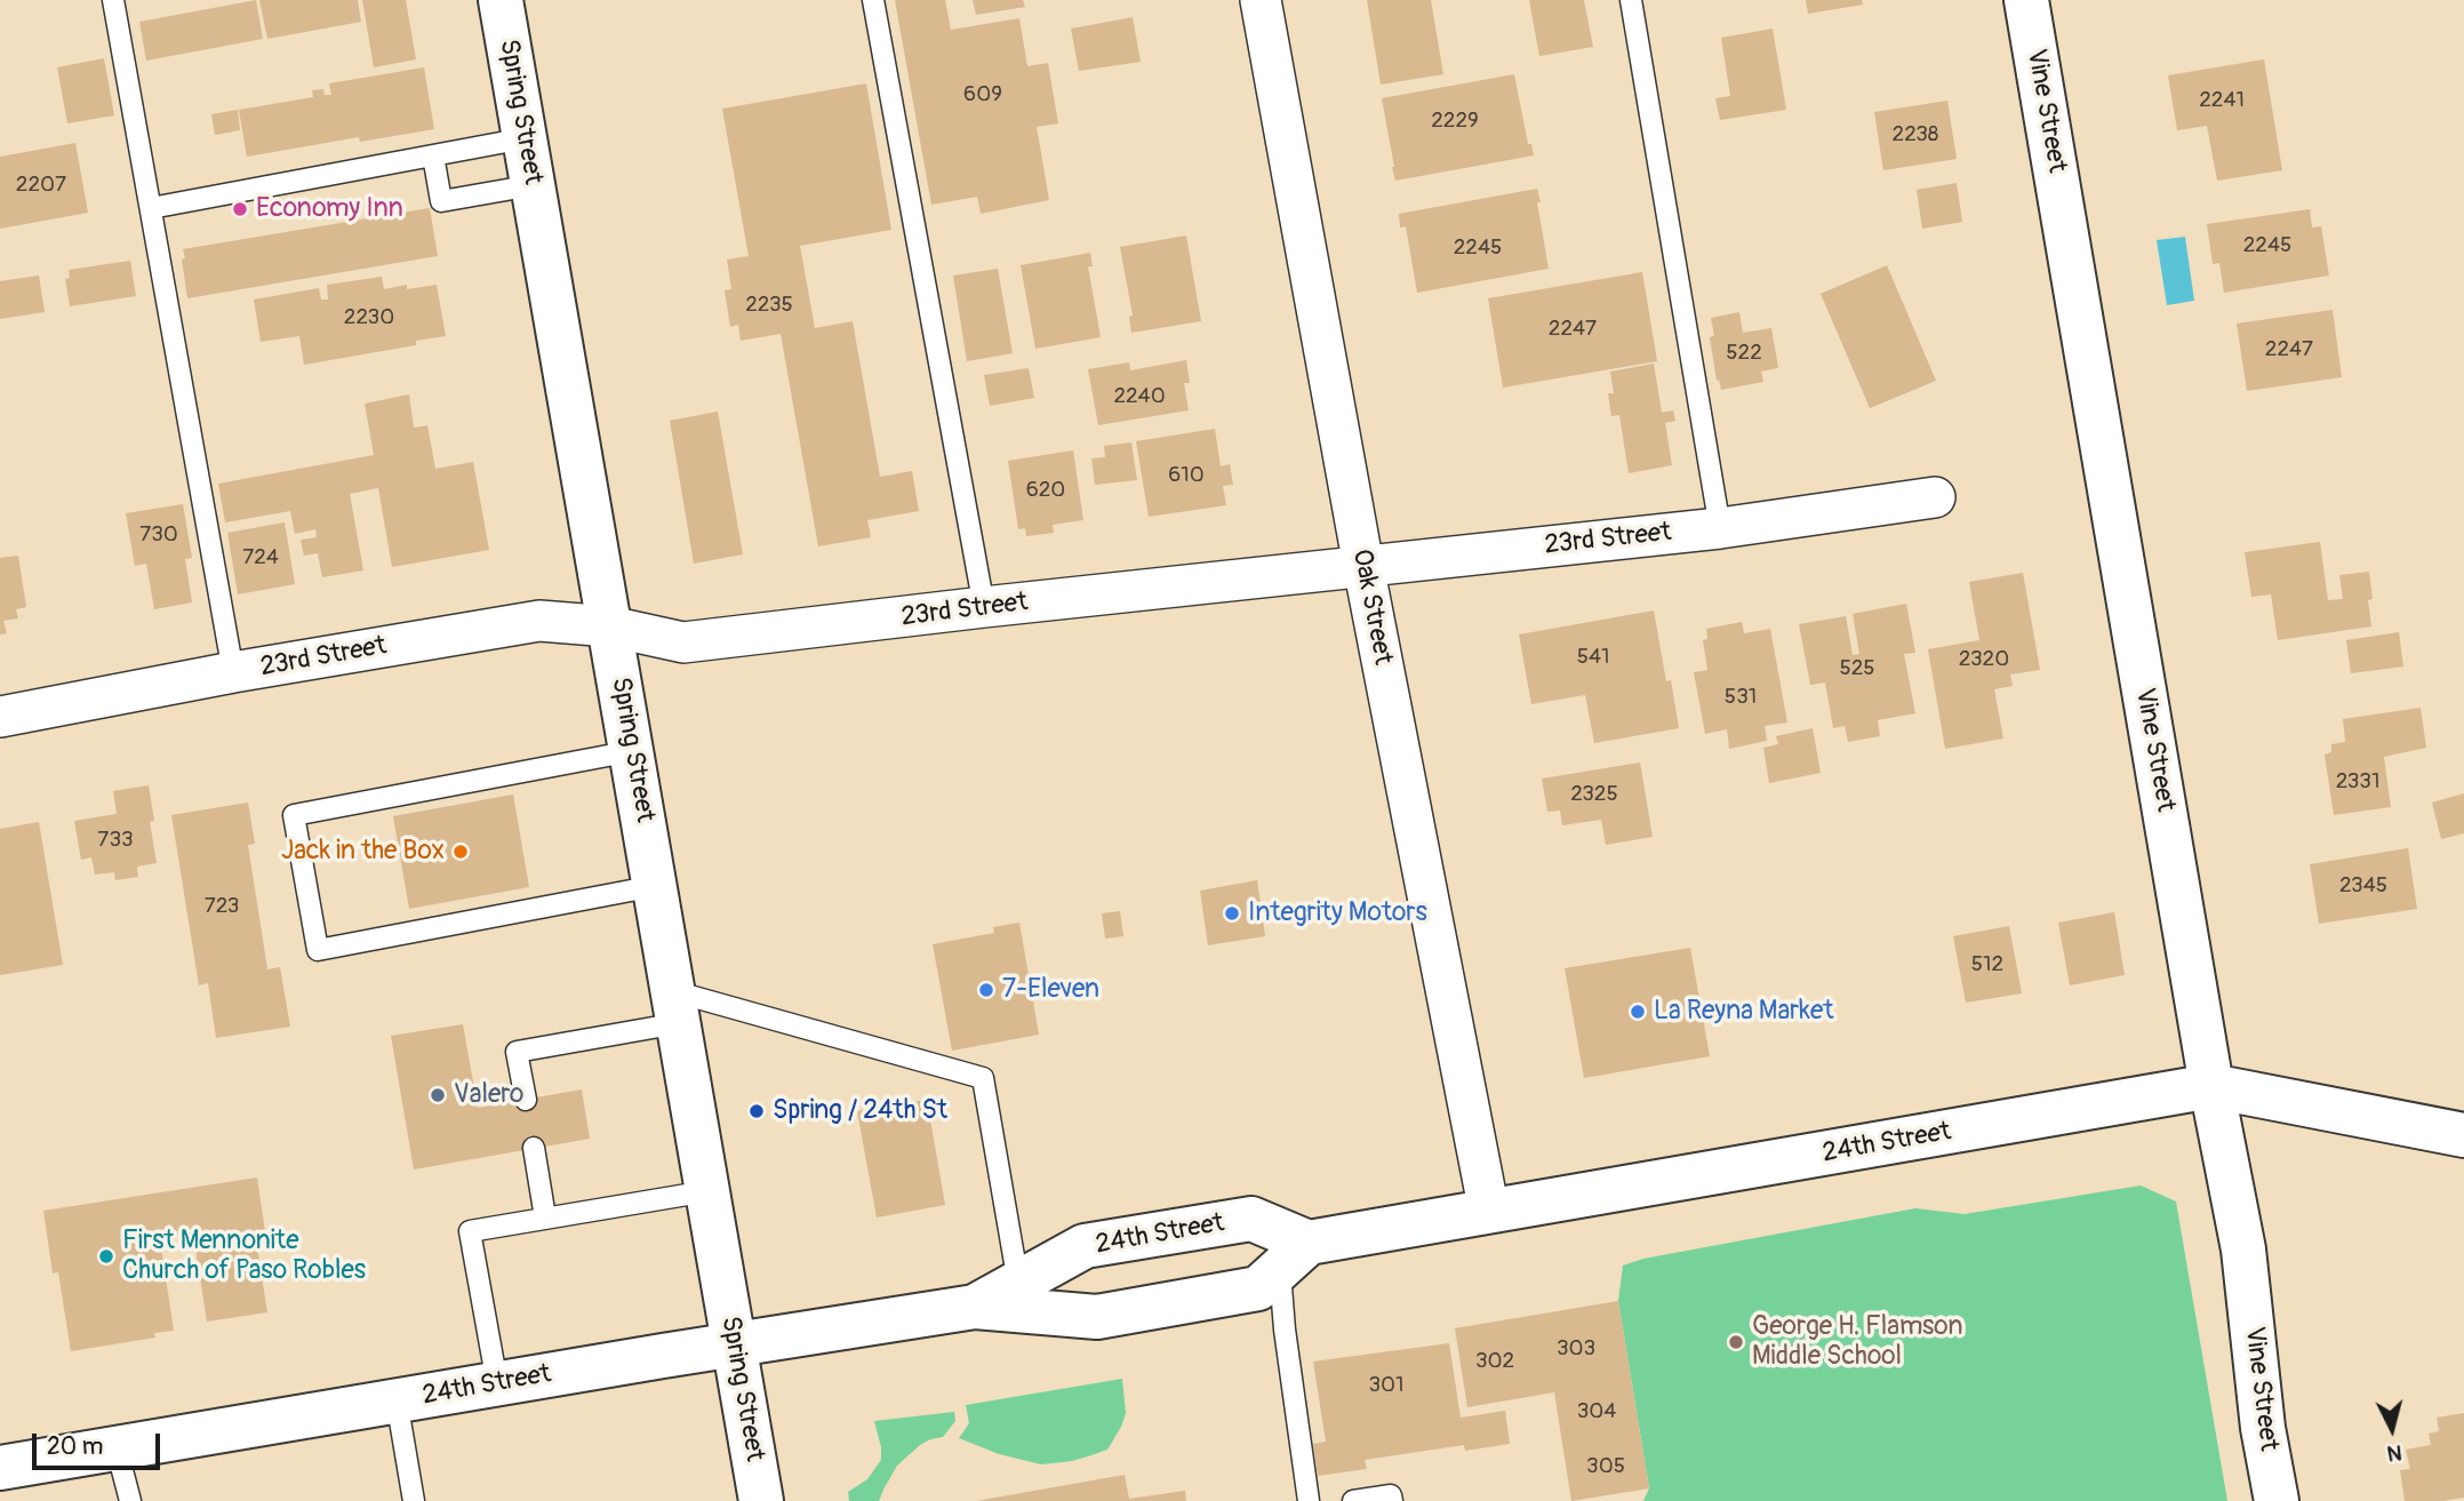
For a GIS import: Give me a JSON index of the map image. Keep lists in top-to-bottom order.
{
  "streets": {
    "main road": ["Vine Street", "Spring Street", "24th Street"],
    "street": ["23rd Street", "Oak Street"]
  },
  "crossings": [
    ["Vine Street", "24th Street"],
    ["Spring Street", "23rd Street"],
    ["Spring Street", "24th Street"],
    ["23rd Street", "Oak Street"],
    ["Oak Street", "24th Street"]
  ],
  "places": [
    "Economy Inn",
    "Jack in the Box",
    "Integrity Motors",
    "7-Eleven",
    "La Reyna Market",
    "Valero",
    "Spring / 24th St",
    "First Mennonite Church of Paso Robles",
    "George H. Flamson Middle School"
  ],
  "house_numbers": [
    "609",
    "2241",
    "2229",
    "2238",
    "2207",
    "2245",
    "2245",
    "2235",
    "2230",
    "2247",
    "2247",
    "522",
    "2240",
    "610",
    "620",
    "730",
    "724",
    "541",
    "2320",
    "525",
    "531",
    "2331",
    "2325",
    "733",
    "2345",
    "723",
    "512",
    "303",
    "302",
    "301",
    "304",
    "305"
  ],
  "scale_bar": "20 m",
  "north": "bottom"
}
